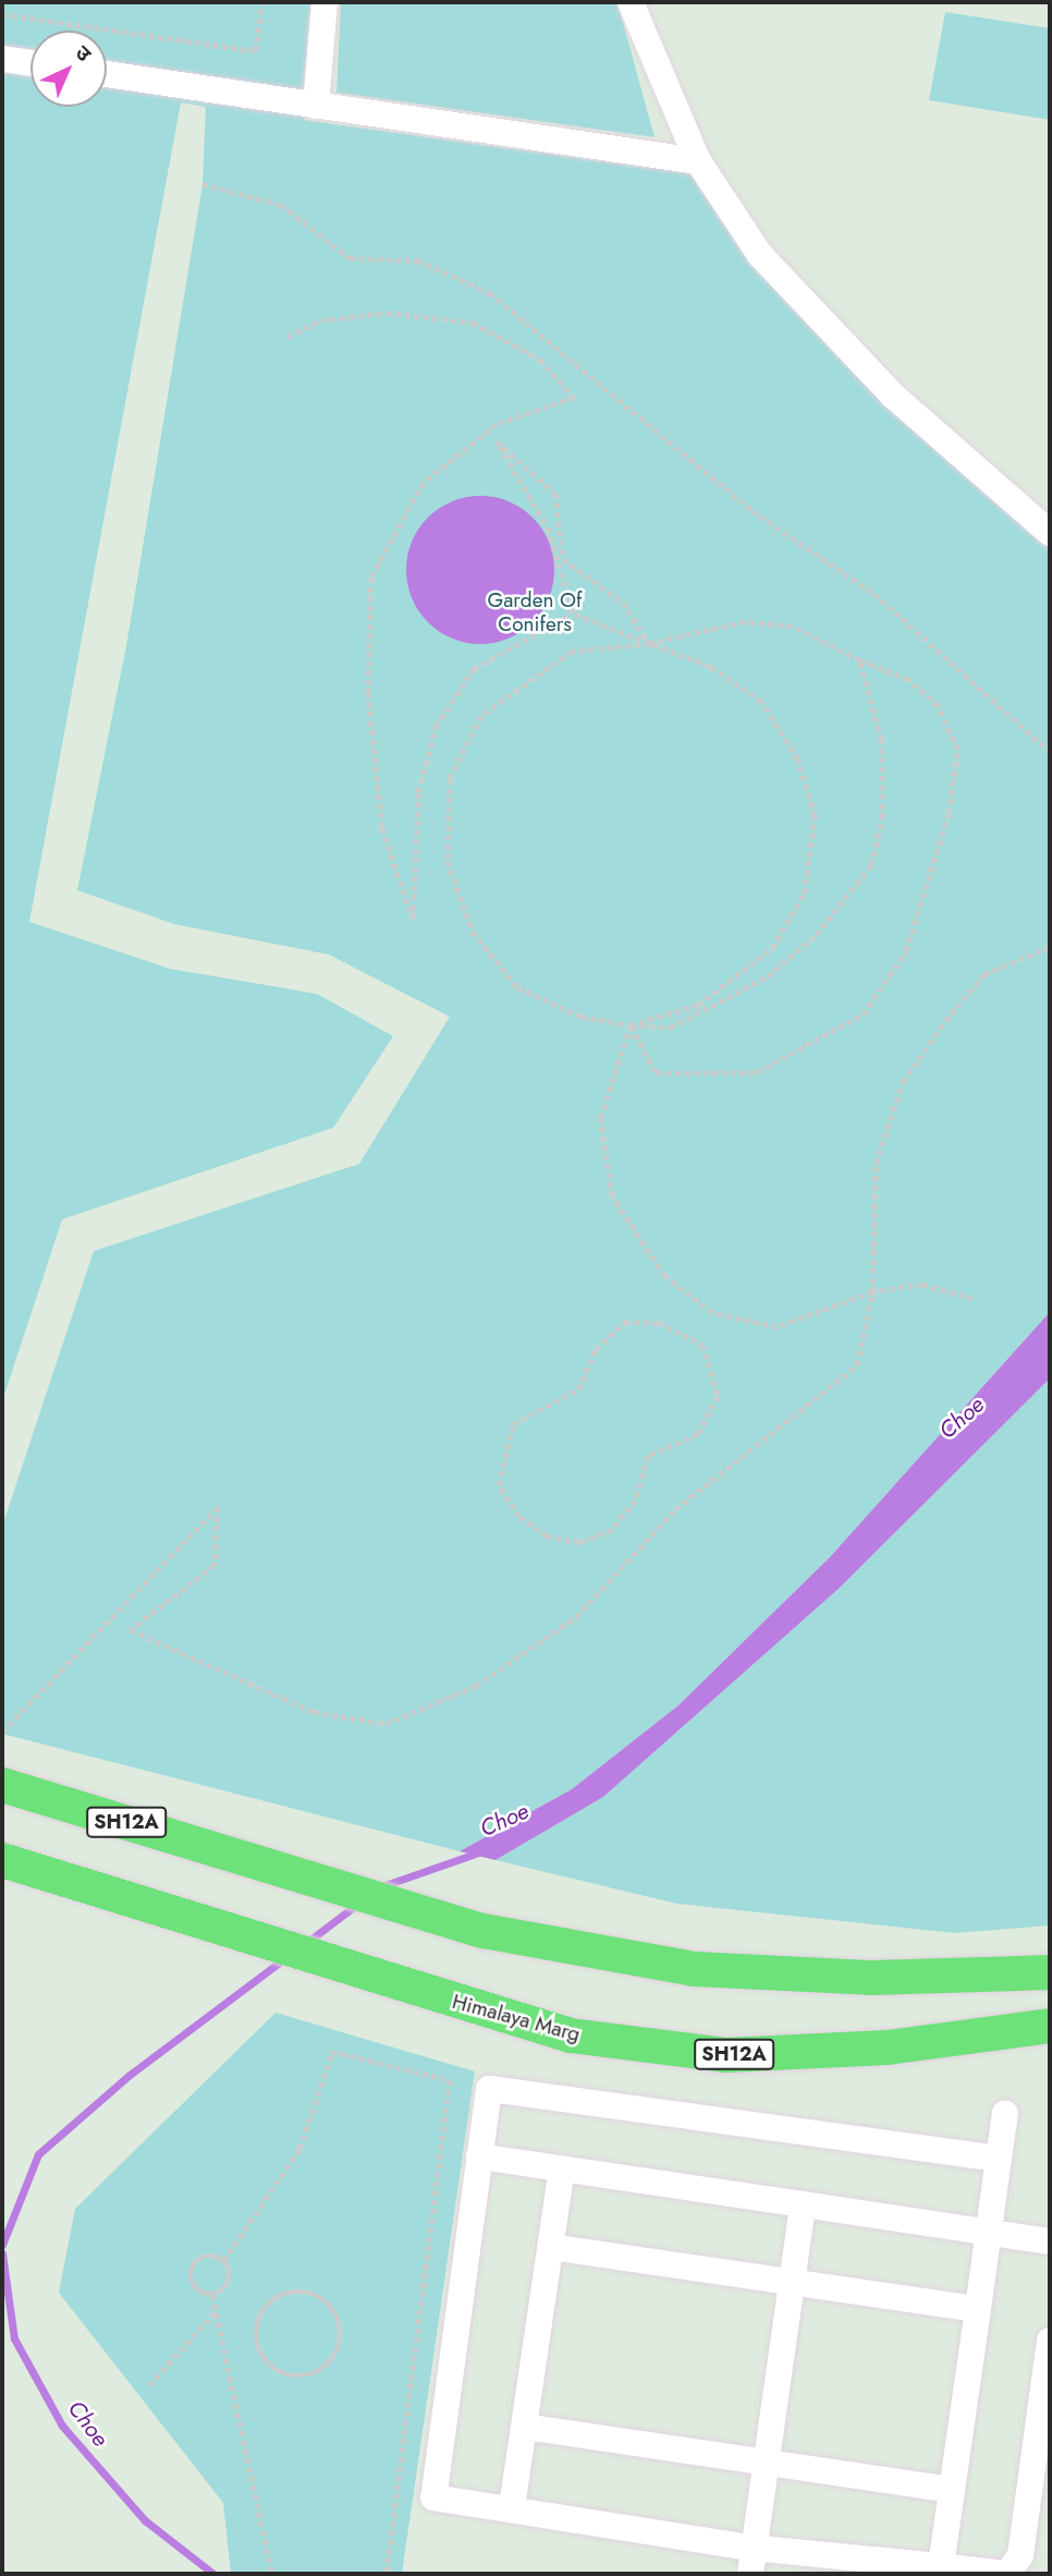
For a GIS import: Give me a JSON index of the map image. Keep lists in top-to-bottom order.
{
  "streets": {
    "main road": ["SH12A", "Himalaya Marg"]
  },
  "water": ["Choe"],
  "parks": ["Garden Of Conifers"],
  "north": "top right"
}
